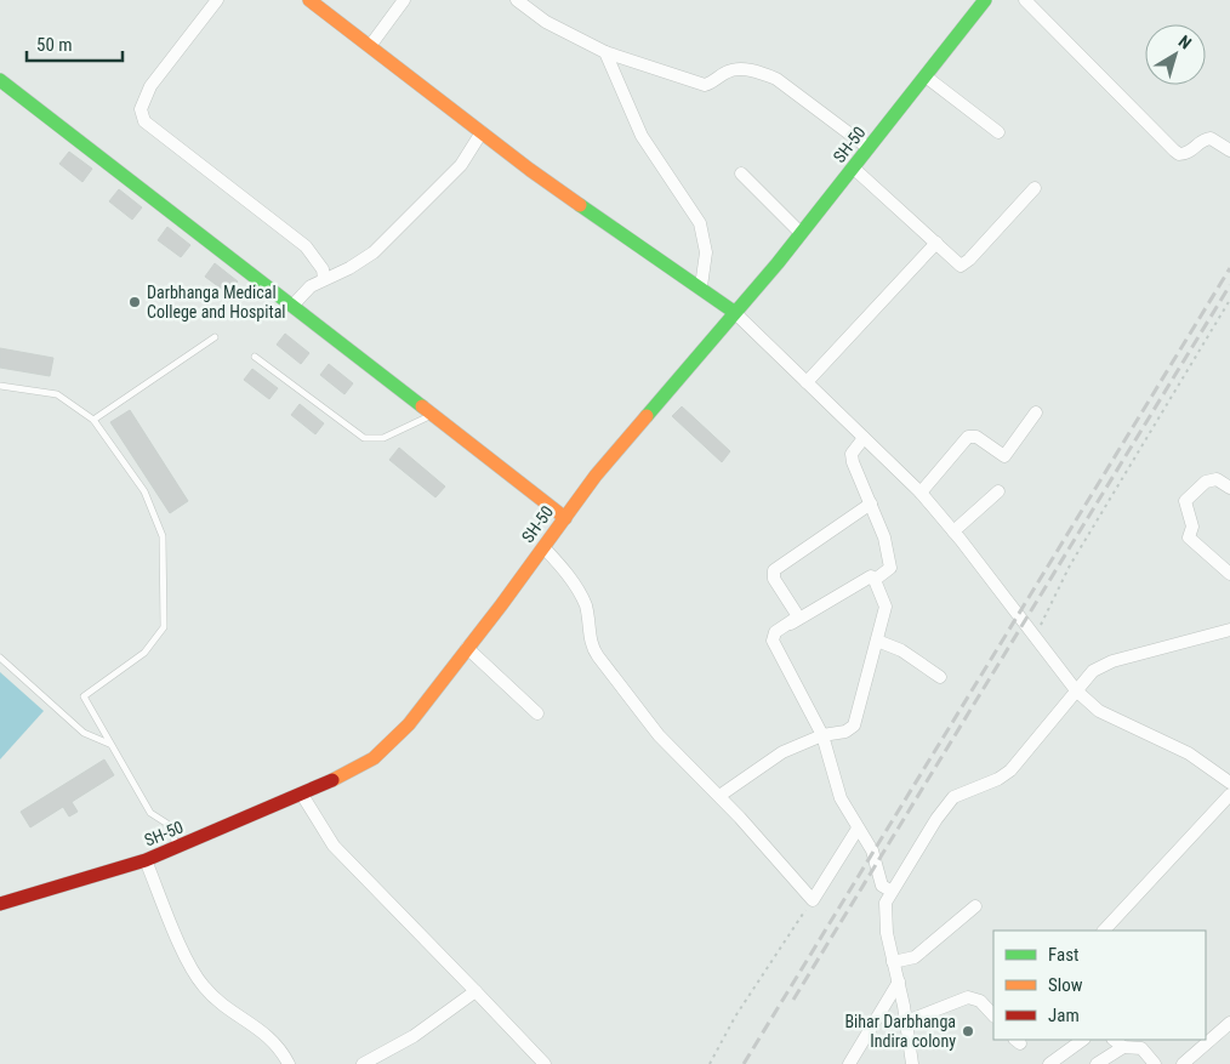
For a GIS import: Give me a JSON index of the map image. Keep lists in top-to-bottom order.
{
  "streets": {
    "main road": ["SH-50"]
  },
  "places": ["Darbhanga Medical College and Hospital", "Bihar Darbhanga Indira colony"],
  "legend": ["Fast", "Slow", "Jam"],
  "scale_bar": "50 m",
  "north": "top right"
}
